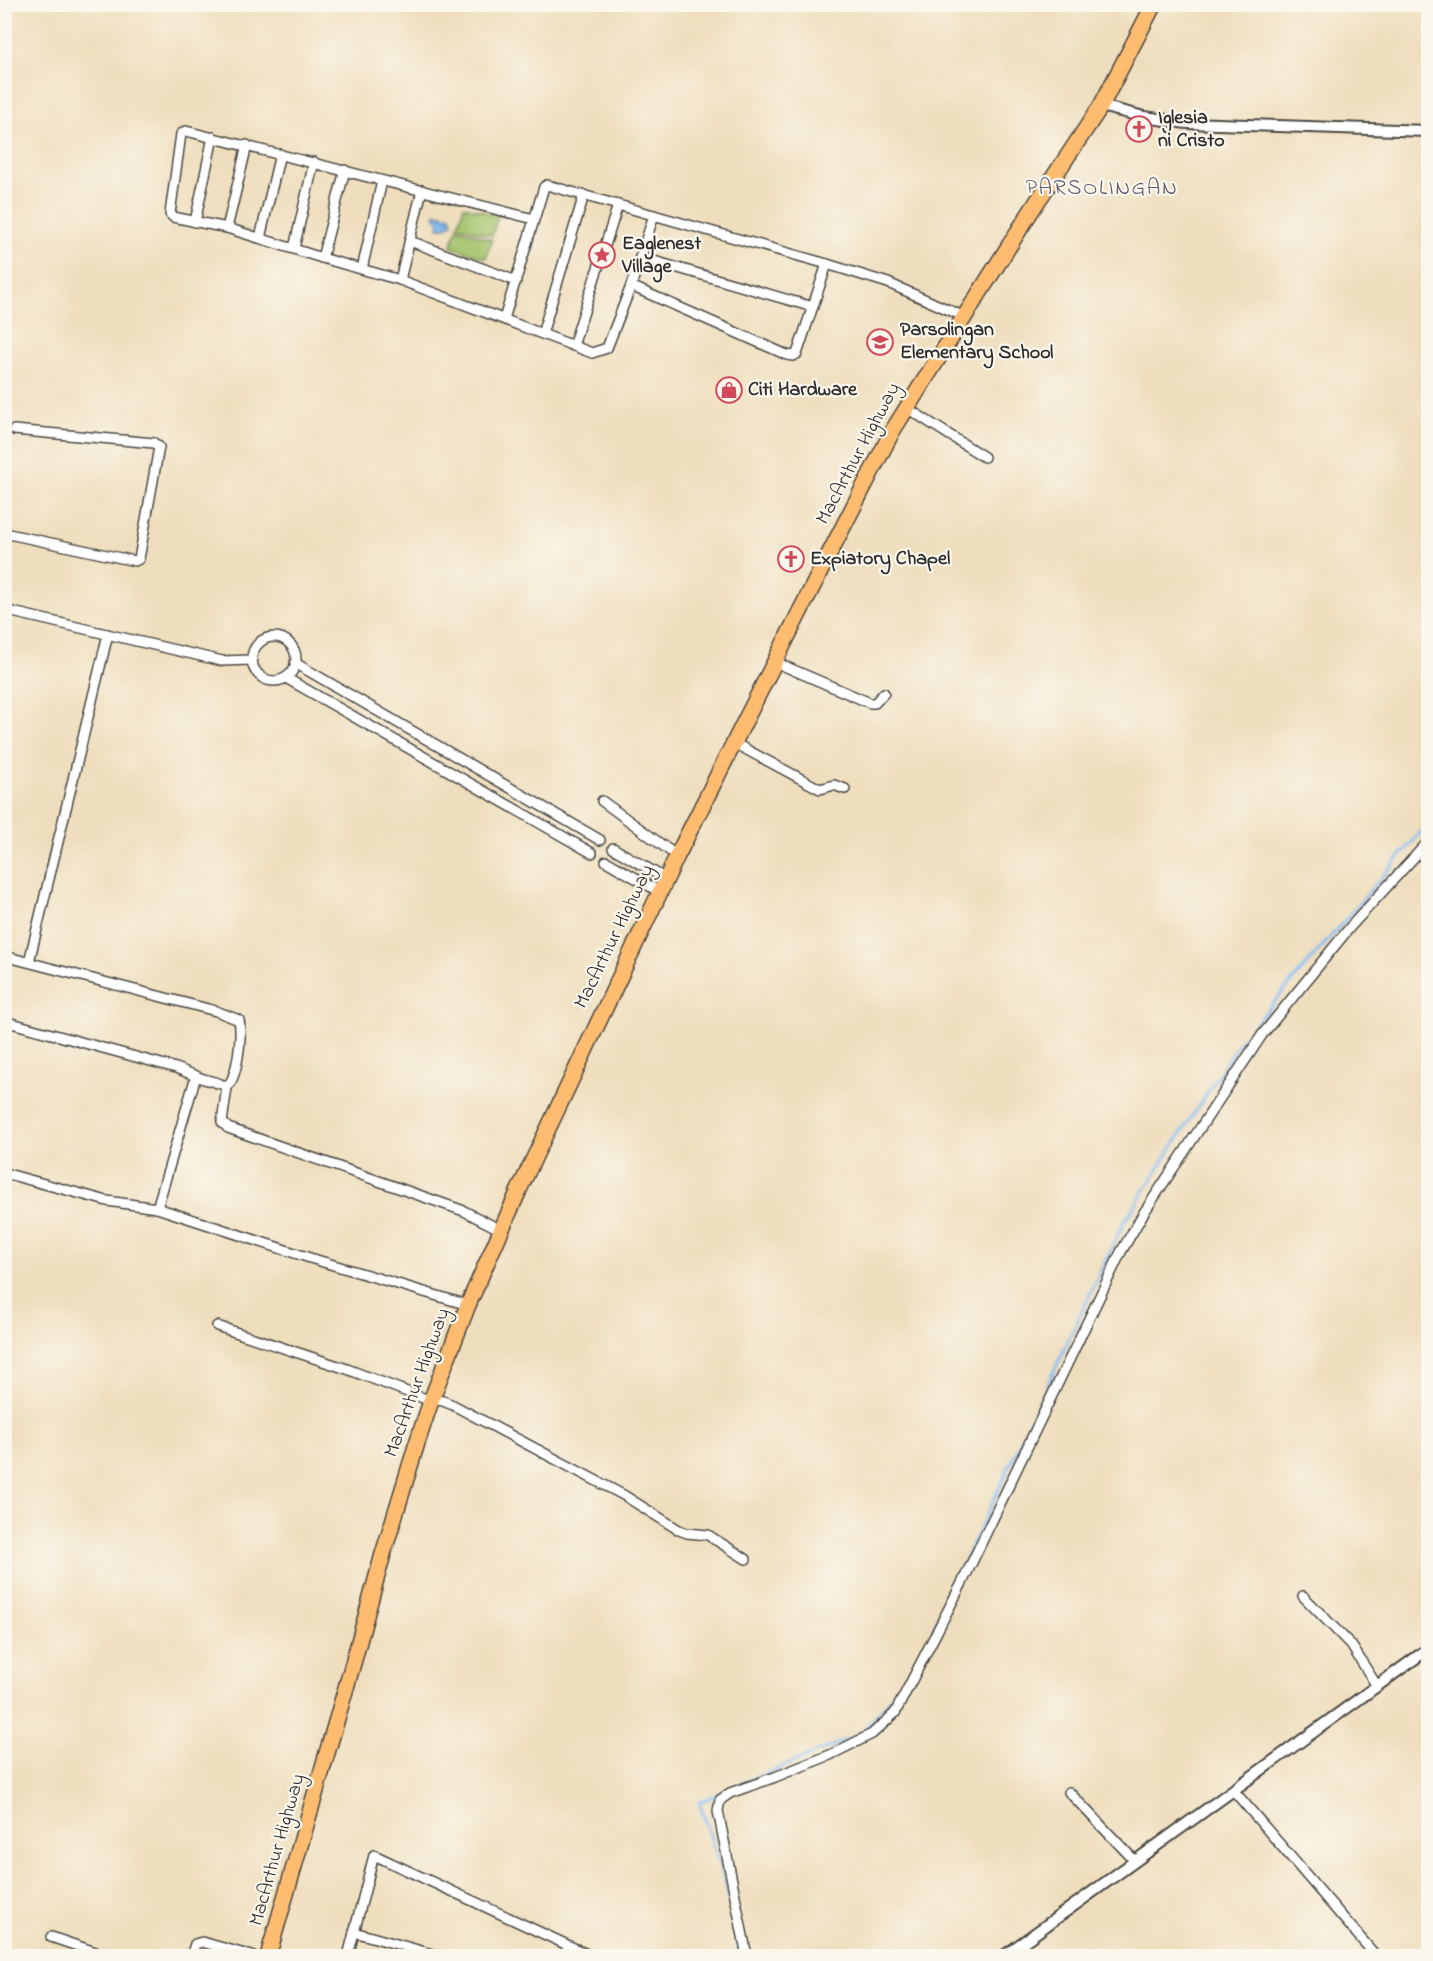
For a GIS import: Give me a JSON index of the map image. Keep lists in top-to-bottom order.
{
  "streets": {
    "highway": ["MacArthur Highway"]
  },
  "districts": ["PARSOLINGAN"],
  "places": {
    "church": ["Iglesia ni Cristo", "Expiatory Chapel"],
    "place": ["Eaglenest Village"],
    "school or university": ["Parsolingan Elementary School"],
    "shop": ["Citi Hardware"]
  }
}
